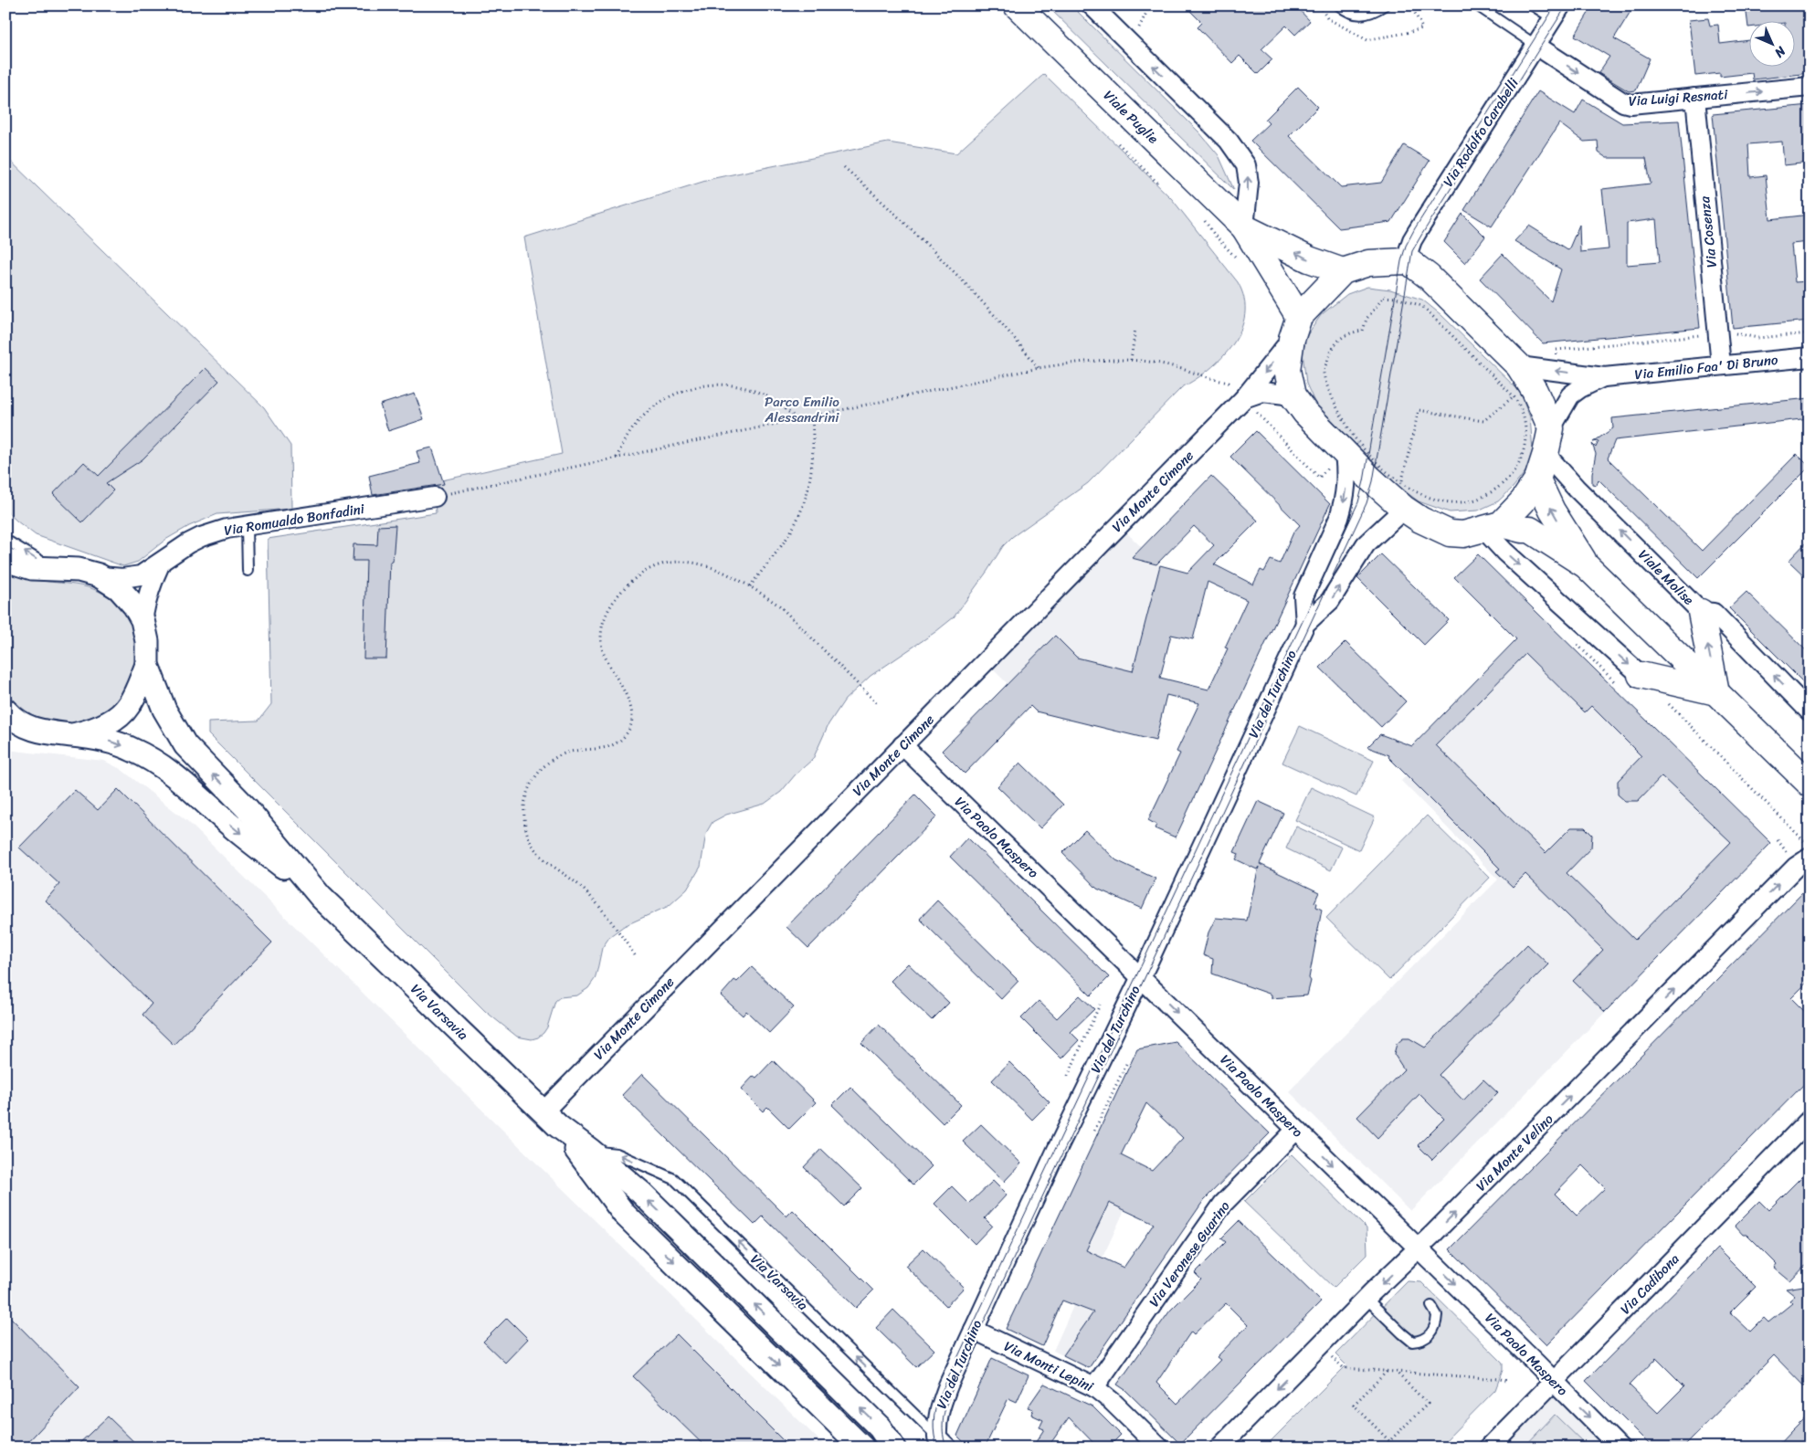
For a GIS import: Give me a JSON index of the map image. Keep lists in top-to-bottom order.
{
  "streets": {
    "main road": ["Viale Puglie"],
    "street": [
      "Via Luigi Resnati",
      "Via Rodolfo Carabelli",
      "Via Cosenza",
      "Via Emilio Faa' Di Bruno",
      "Via Monte Cimone",
      "Via Romualdo Bonfadini",
      "Viale Molise",
      "Via del Turchino",
      "Via Paolo Maspero",
      "Via Varsavia",
      "Via Monte Velino",
      "Via Veronese Guarino",
      "Via Cadibona",
      "Via Monti Lepini"
    ]
  },
  "crossings": [
    ["Via Luigi Resnati", "Via Rodolfo Carabelli"],
    ["Via Luigi Resnati", "Via Cosenza"],
    ["Viale Puglie", "Via Monte Cimone"],
    ["Via Cosenza", "Via Emilio Faa' Di Bruno"],
    ["Via Monte Cimone", "Via Paolo Maspero"],
    ["Via Monte Cimone", "Via Varsavia"],
    ["Via Romualdo Bonfadini", "Via Varsavia"],
    ["Via del Turchino", "Via Paolo Maspero"],
    ["Via del Turchino", "Via Varsavia"],
    ["Via del Turchino", "Via Monti Lepini"],
    ["Via Paolo Maspero", "Via Monte Velino"],
    ["Via Paolo Maspero", "Via Veronese Guarino"],
    ["Via Paolo Maspero", "Via Cadibona"],
    ["Via Veronese Guarino", "Via Monti Lepini"]
  ],
  "one_way": ["Via Luigi Resnati", "Via Paolo Maspero"],
  "parks": ["Parco Emilio Alessandrini"],
  "north": "bottom right"
}
